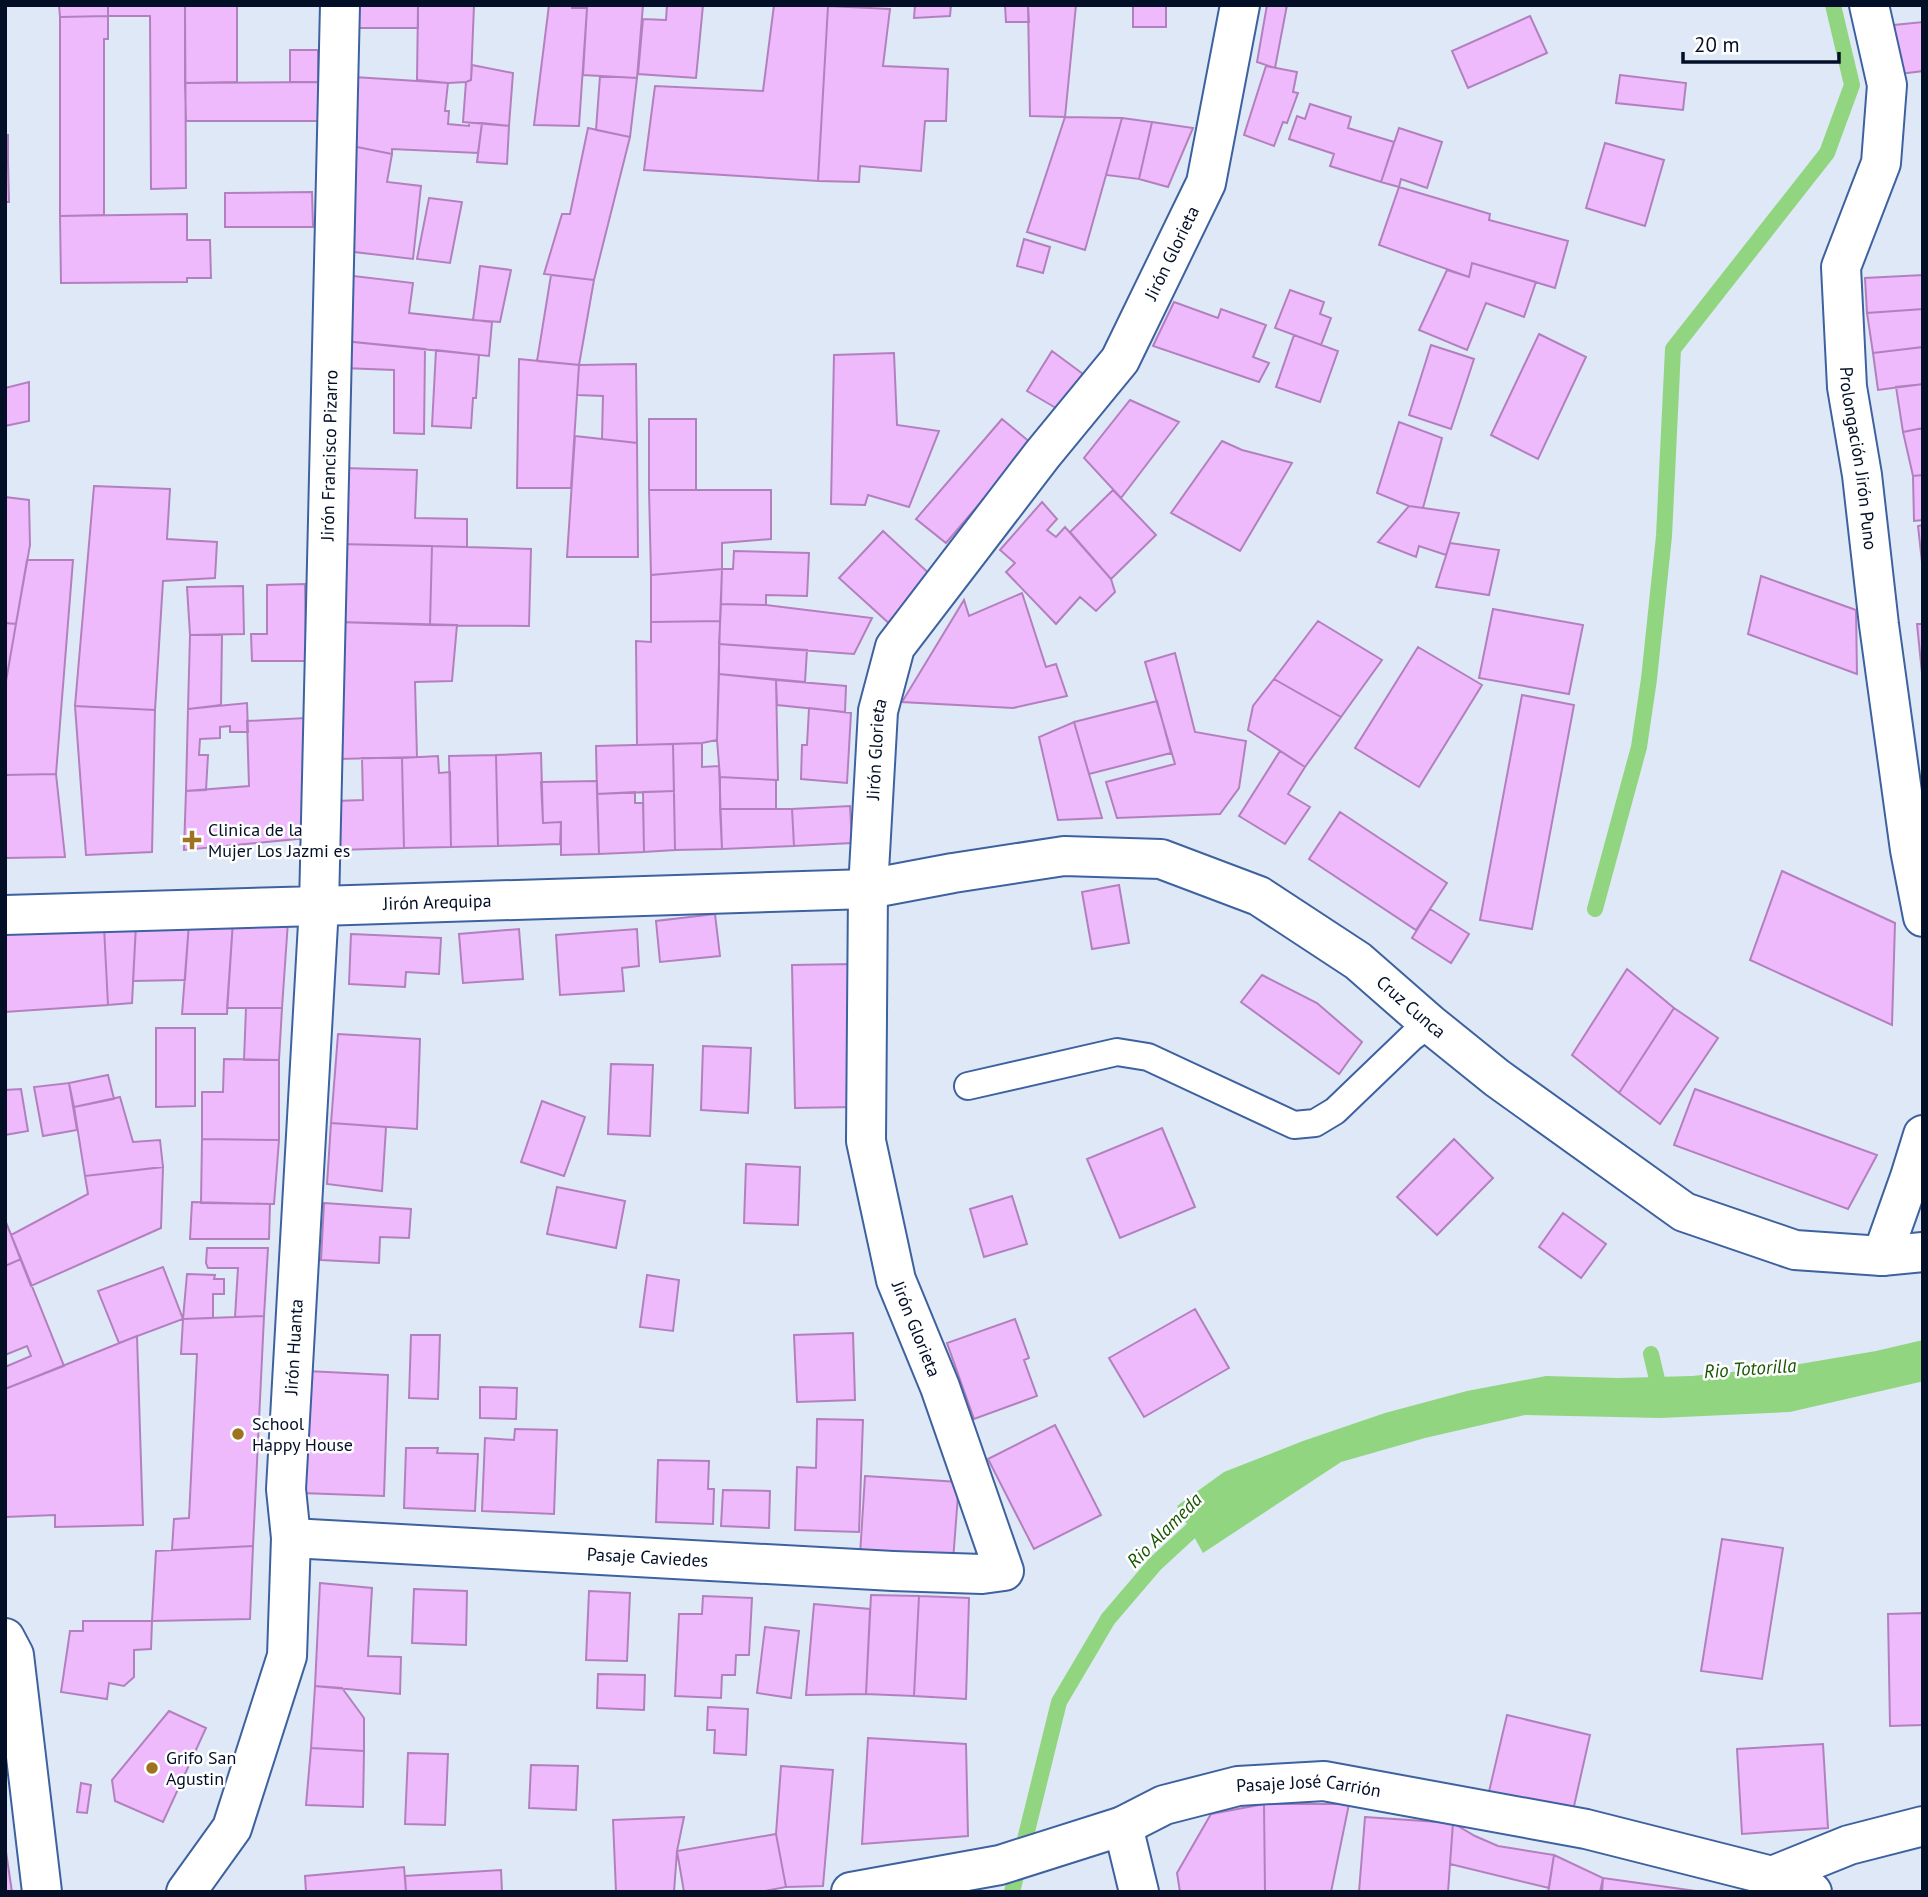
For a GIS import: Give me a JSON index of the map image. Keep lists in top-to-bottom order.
{
  "streets": {
    "street": [
      "Jirón Glorieta",
      "Jirón Francisco Pizarro",
      "Prolongación Jirón Puno",
      "Jirón Arequipa",
      "Cruz Cunca",
      "Jirón Huanta",
      "Pasaje Caviedes",
      "Pasaje José Carrión"
    ]
  },
  "crossings": [
    ["Jirón Glorieta", "Jirón Arequipa"],
    ["Jirón Glorieta", "Cruz Cunca"],
    ["Jirón Glorieta", "Pasaje Caviedes"],
    ["Jirón Francisco Pizarro", "Jirón Arequipa"],
    ["Jirón Francisco Pizarro", "Jirón Huanta"],
    ["Jirón Arequipa", "Cruz Cunca"],
    ["Jirón Arequipa", "Jirón Huanta"],
    ["Jirón Huanta", "Pasaje Caviedes"]
  ],
  "water": ["Rio Totorilla", "Rio Alameda"],
  "places": {
    "health": ["Clinica de la Mujer Los Jazmi es"],
    "other": ["School Happy House", "Grifo San Agustin"]
  },
  "scale_bar": "20 m"
}
